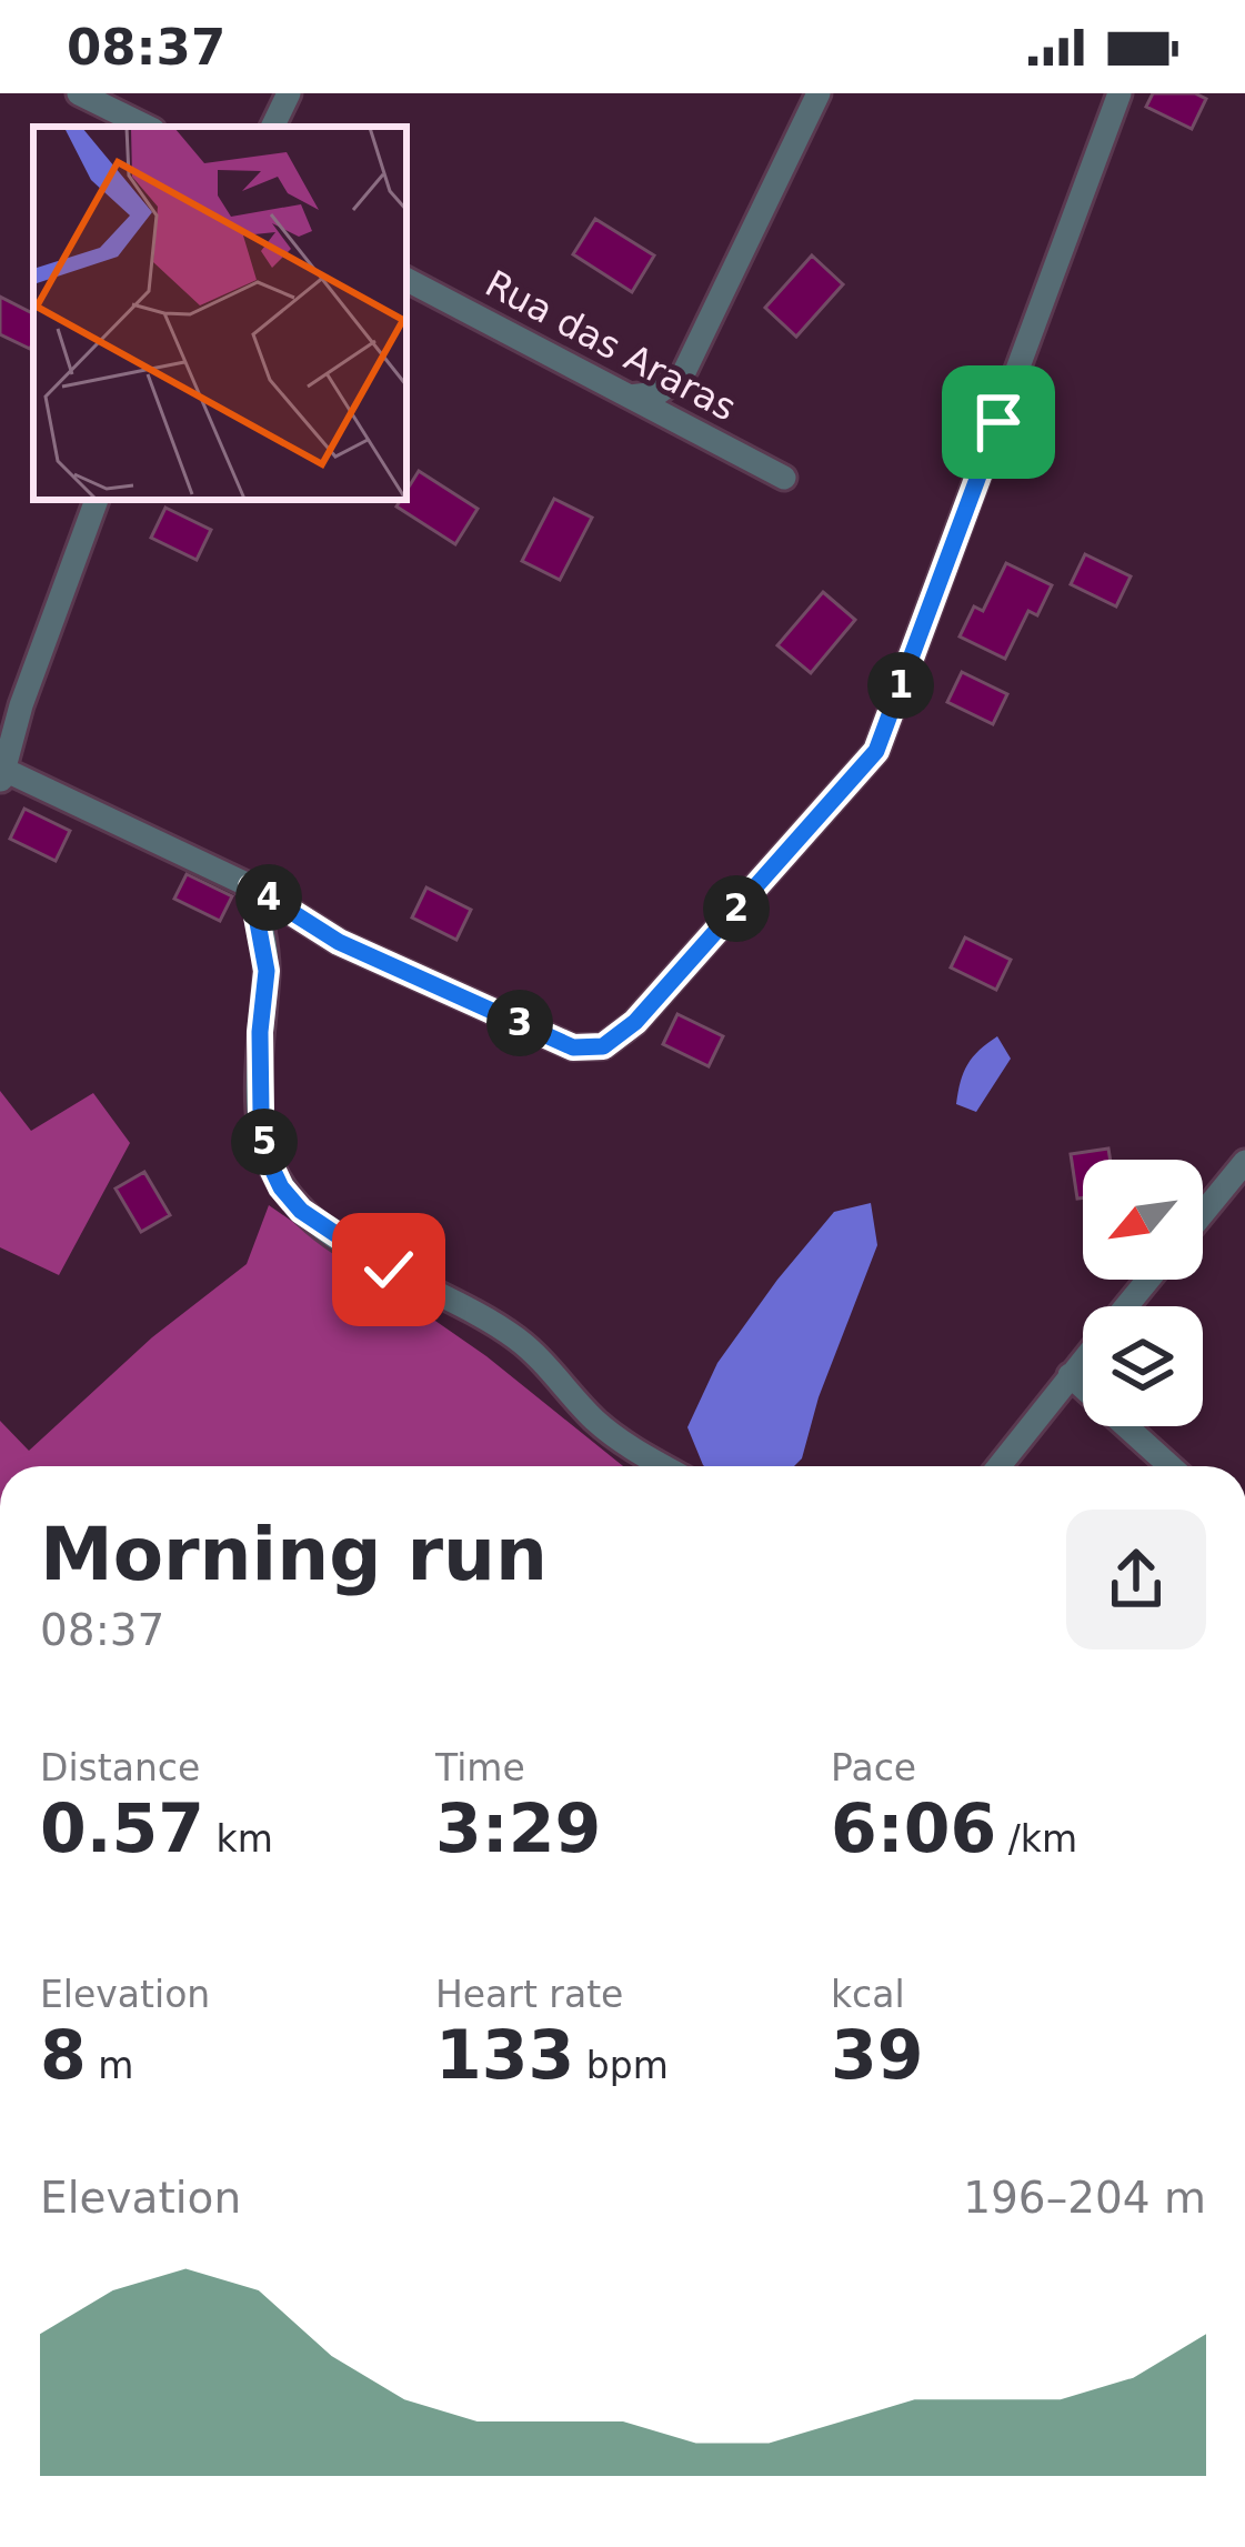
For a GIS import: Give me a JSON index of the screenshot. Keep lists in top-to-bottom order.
{
  "streets": {
    "street": ["Rua das Araras"]
  },
  "north": "bottom left",
  "page": {
    "status": "08:37",
    "pins": [
      "1",
      "4",
      "2",
      "3",
      "5"
    ],
    "heading": ["Morning run", "08:37"],
    "stats": [
      ["Distance", "0.57 km"],
      ["Time", "3:29"],
      ["Pace", "6:06 /km"],
      ["Elevation", "8 m"],
      ["Heart rate", "133 bpm"],
      ["kcal", "39"]
    ],
    "chart": ["Elevation", "196–204 m"]
  }
}
